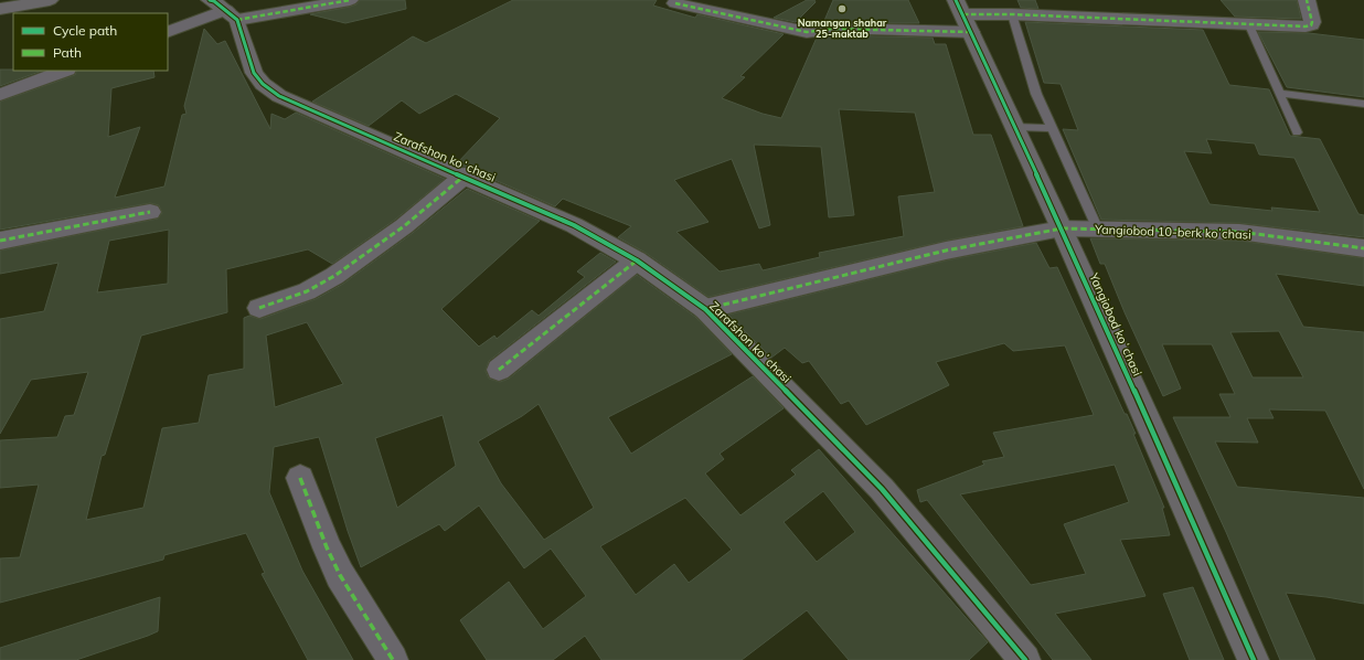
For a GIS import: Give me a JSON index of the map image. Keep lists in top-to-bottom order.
{
  "streets": {
    "street": ["Zarafshon koʻchasi", "Yangiobod 10-berk koʼchasi", "Yangiobod koʻchasi"]
  },
  "crossings": [
    ["Zarafshon koʻchasi", "Yangiobod 10-berk koʼchasi"],
    ["Yangiobod 10-berk koʼchasi", "Yangiobod koʻchasi"]
  ],
  "places": ["Namangan shahar 25-maktab"],
  "legend": ["Cycle path", "Path"]
}
